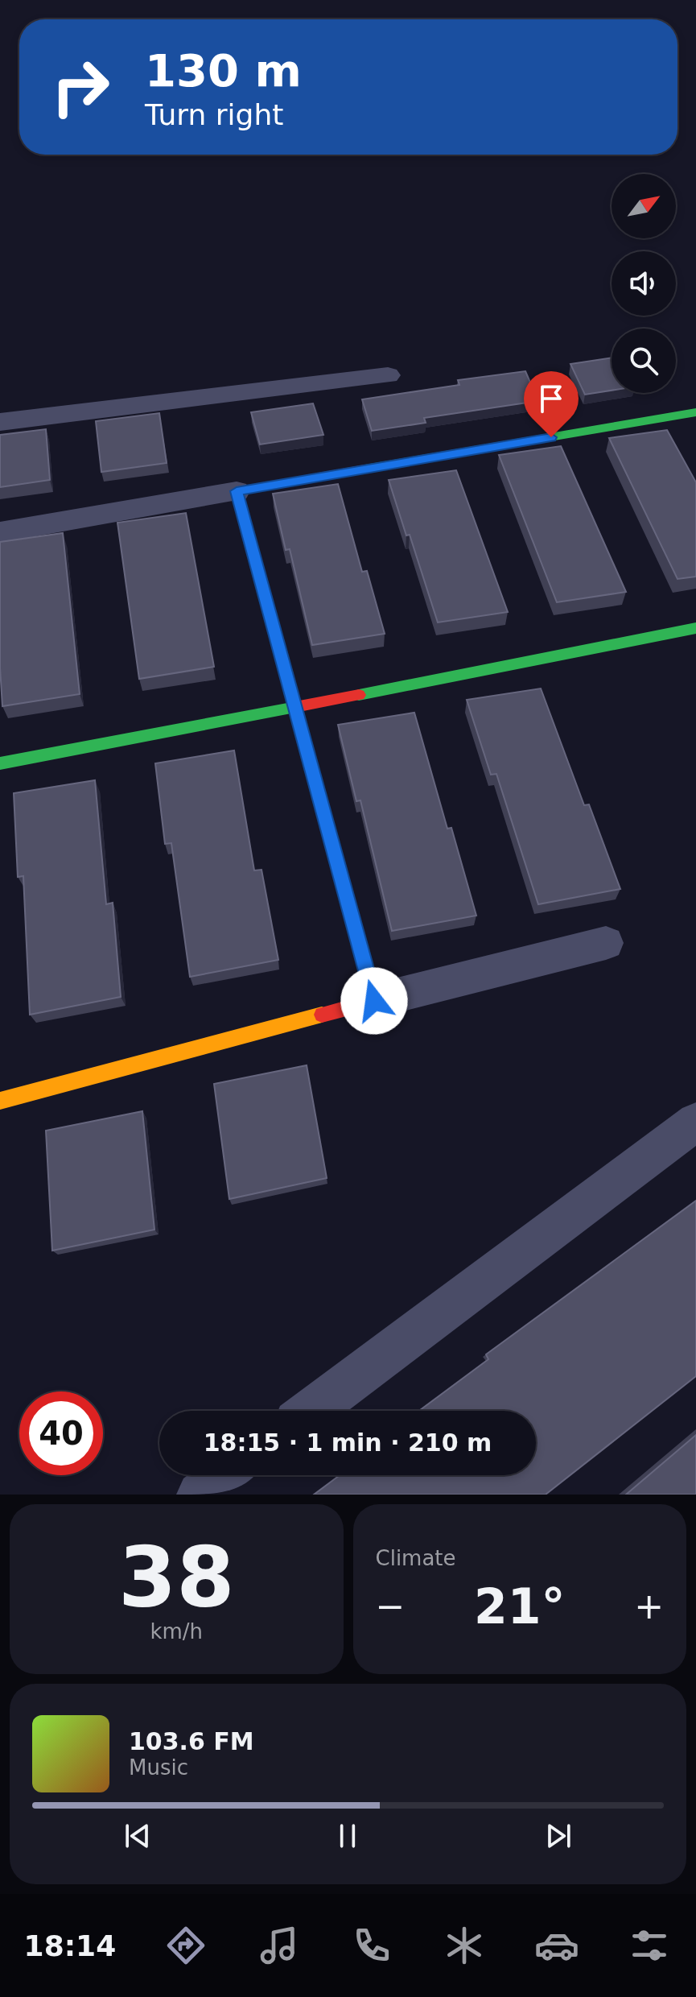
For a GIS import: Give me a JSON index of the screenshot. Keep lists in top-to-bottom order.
{
  "north": "top right",
  "page": {
    "turn": ["130 m", "Turn right"],
    "limit": "40",
    "trip": "18:15 · 1 min · 210 m",
    "tile": [
      ["38", "km/h"],
      "Climate"
    ],
    "heat": ["−", "21°", "+"],
    "song": ["103.6 FM", "Music"],
    "tabs": "18:14"
  }
}
